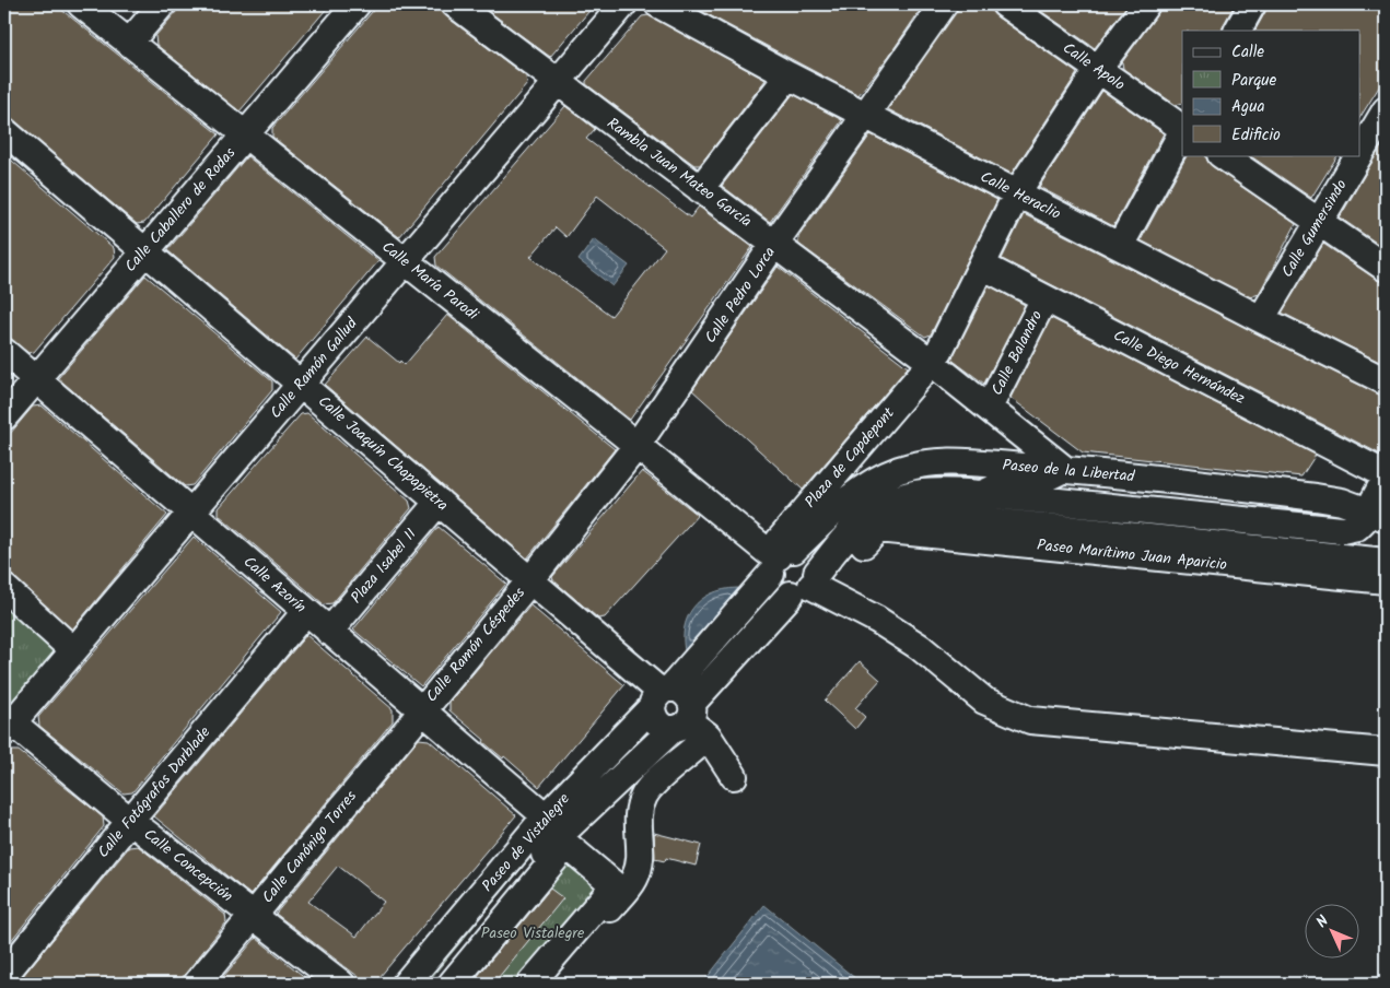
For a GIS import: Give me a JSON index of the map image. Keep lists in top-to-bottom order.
{
  "streets": {
    "street": [
      "Calle Apolo",
      "Rambla Juan Mateo García",
      "Calle Heraclio",
      "Calle Caballero de Rodas",
      "Calle Gumersindo",
      "Calle María Parodi",
      "Calle Pedro Lorca",
      "Calle Balandro",
      "Calle Diego Hernández",
      "Calle Ramón Gallud",
      "Calle Joaquín Chapapietra",
      "Plaza de Capdepont",
      "Paseo de la Libertad",
      "Paseo Marítimo Juan Aparicio",
      "Plaza Isabel II",
      "Calle Azorín",
      "Calle Ramón Céspedes",
      "Calle Fotógrafos Darblade",
      "Paseo de Vistalegre",
      "Calle Canónigo Torres",
      "Calle Concepción"
    ]
  },
  "crossings": [
    ["Rambla Juan Mateo García", "Calle Pedro Lorca"],
    ["Rambla Juan Mateo García", "Calle Ramón Gallud"],
    ["Rambla Juan Mateo García", "Plaza de Capdepont"],
    ["Calle Heraclio", "Calle Gumersindo"],
    ["Calle Heraclio", "Calle Pedro Lorca"],
    ["Calle Caballero de Rodas", "Calle María Parodi"],
    ["Calle Caballero de Rodas", "Calle Joaquín Chapapietra"],
    ["Calle Caballero de Rodas", "Calle Azorín"],
    ["Calle María Parodi", "Calle Pedro Lorca"],
    ["Calle María Parodi", "Calle Ramón Gallud"],
    ["Calle María Parodi", "Plaza de Capdepont"],
    ["Calle María Parodi", "Paseo de la Libertad"],
    ["Calle Pedro Lorca", "Calle Joaquín Chapapietra"],
    ["Calle Pedro Lorca", "Calle Ramón Céspedes"],
    ["Calle Balandro", "Calle Diego Hernández"],
    ["Calle Diego Hernández", "Plaza de Capdepont"],
    ["Calle Ramón Gallud", "Calle Joaquín Chapapietra"],
    ["Calle Ramón Gallud", "Calle Azorín"],
    ["Calle Ramón Gallud", "Calle Concepción"],
    ["Calle Joaquín Chapapietra", "Paseo de la Libertad"],
    ["Calle Joaquín Chapapietra", "Plaza Isabel II"],
    ["Calle Joaquín Chapapietra", "Calle Ramón Céspedes"],
    ["Calle Joaquín Chapapietra", "Paseo de Vistalegre"],
    ["Plaza de Capdepont", "Paseo de la Libertad"],
    ["Paseo de la Libertad", "Paseo de Vistalegre"],
    ["Plaza Isabel II", "Calle Azorín"],
    ["Calle Azorín", "Calle Ramón Céspedes"],
    ["Calle Azorín", "Calle Fotógrafos Darblade"],
    ["Calle Azorín", "Paseo de Vistalegre"],
    ["Calle Azorín", "Calle Canónigo Torres"],
    ["Calle Ramón Céspedes", "Calle Canónigo Torres"],
    ["Calle Fotógrafos Darblade", "Calle Concepción"],
    ["Calle Canónigo Torres", "Calle Concepción"]
  ],
  "parks": ["Paseo Vistalegre"],
  "legend": [
    "Calle",
    "Parque",
    "Agua",
    "Edificio"
  ],
  "north": "top left"
}
